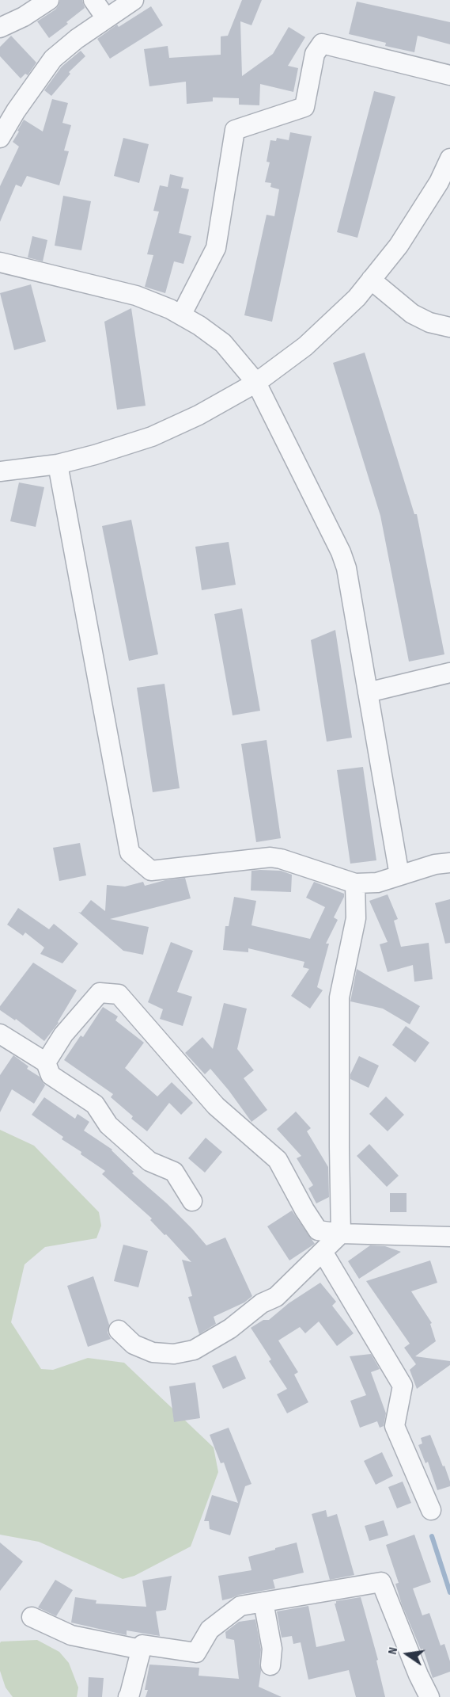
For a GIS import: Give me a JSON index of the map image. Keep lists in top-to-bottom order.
{
  "north": "left"
}
